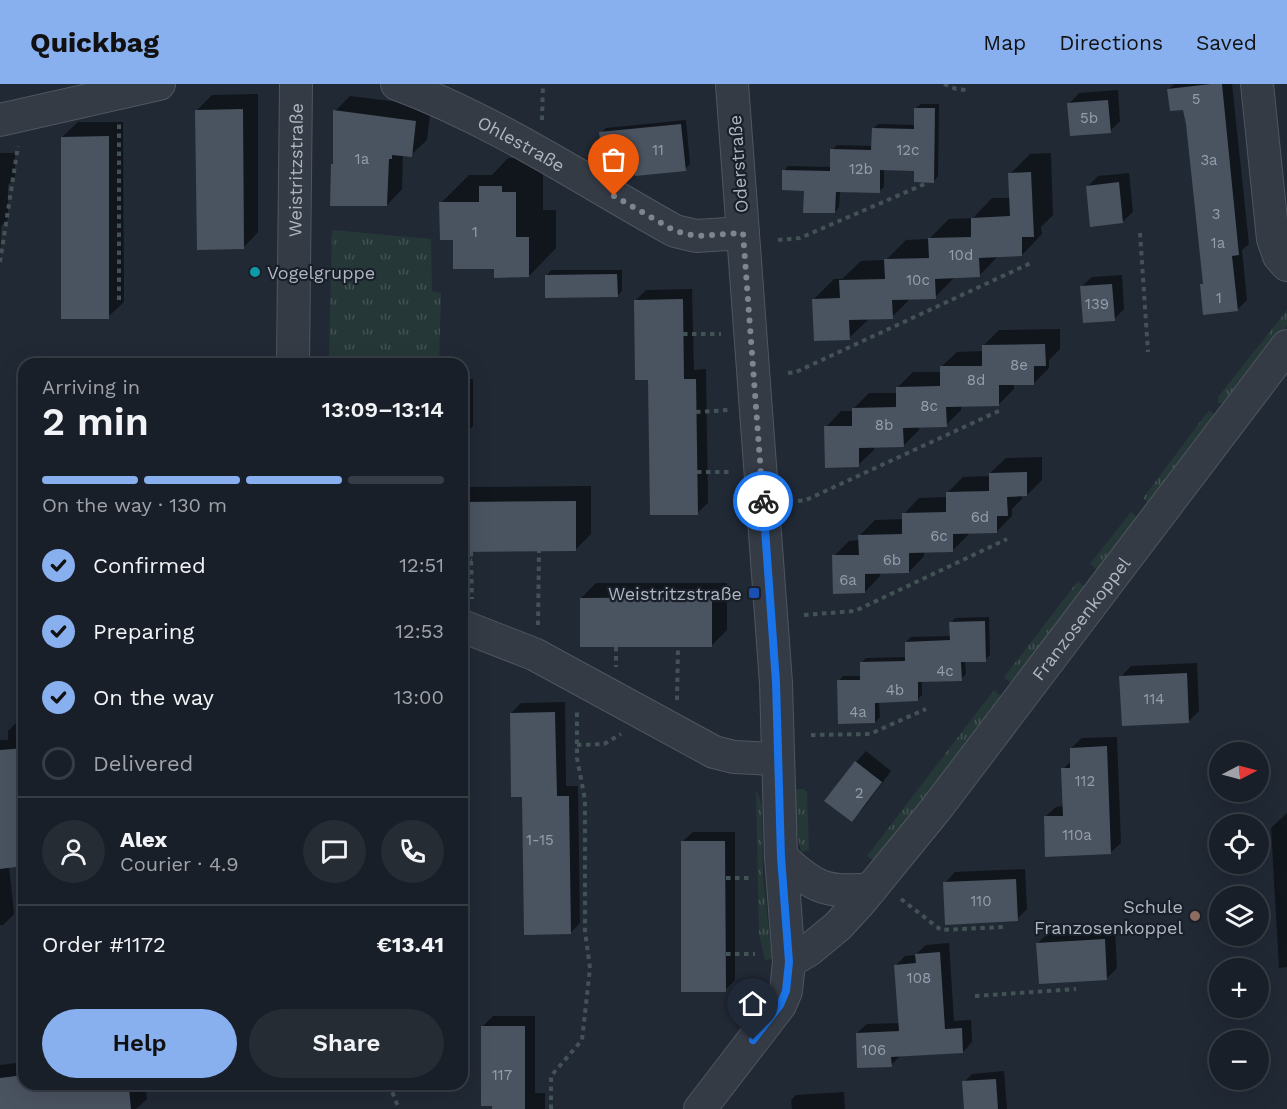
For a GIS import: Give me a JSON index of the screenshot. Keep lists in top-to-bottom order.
{
  "streets": {
    "street": [
      "Ohlestraße",
      "Oderstraße",
      "Weistritzstraße",
      "Franzosenkoppel"
    ]
  },
  "crossings": [
    ["Ohlestraße", "Oderstraße"],
    ["Oderstraße", "Franzosenkoppel"]
  ],
  "places": {
    "other": ["Vogelgruppe", "Schule Franzosenkoppel"],
    "transit": ["Weistritzstraße"]
  },
  "house_numbers": [
    "5",
    "5b",
    "11",
    "12c",
    "1a",
    "3a",
    "12b",
    "3",
    "1",
    "1a",
    "10d",
    "10c",
    "1",
    "139",
    "8e",
    "8d",
    "8c",
    "8b",
    "6d",
    "6c",
    "6b",
    "6a",
    "4c",
    "4b",
    "114",
    "4a",
    "112",
    "2",
    "110a",
    "1-15",
    "110",
    "108",
    "106",
    "117"
  ],
  "north": "right",
  "page": {
    "header": "Quickbag",
    "nav": ["Map", "Directions", "Saved"],
    "heading": ["2 min", "Arriving in", "13:09–13:14"],
    "panel": [
      "Alex",
      "Courier · 4.9",
      "Order #1172",
      "€13.41"
    ],
    "bar": "On the way · 130 m",
    "list": [
      ["Confirmed", "12:51"],
      ["Preparing", "12:53"],
      ["On the way", "13:00"],
      "Delivered"
    ],
    "map_buttons": ["+", "−"],
    "buttons": ["Help", "Share"]
  }
}
